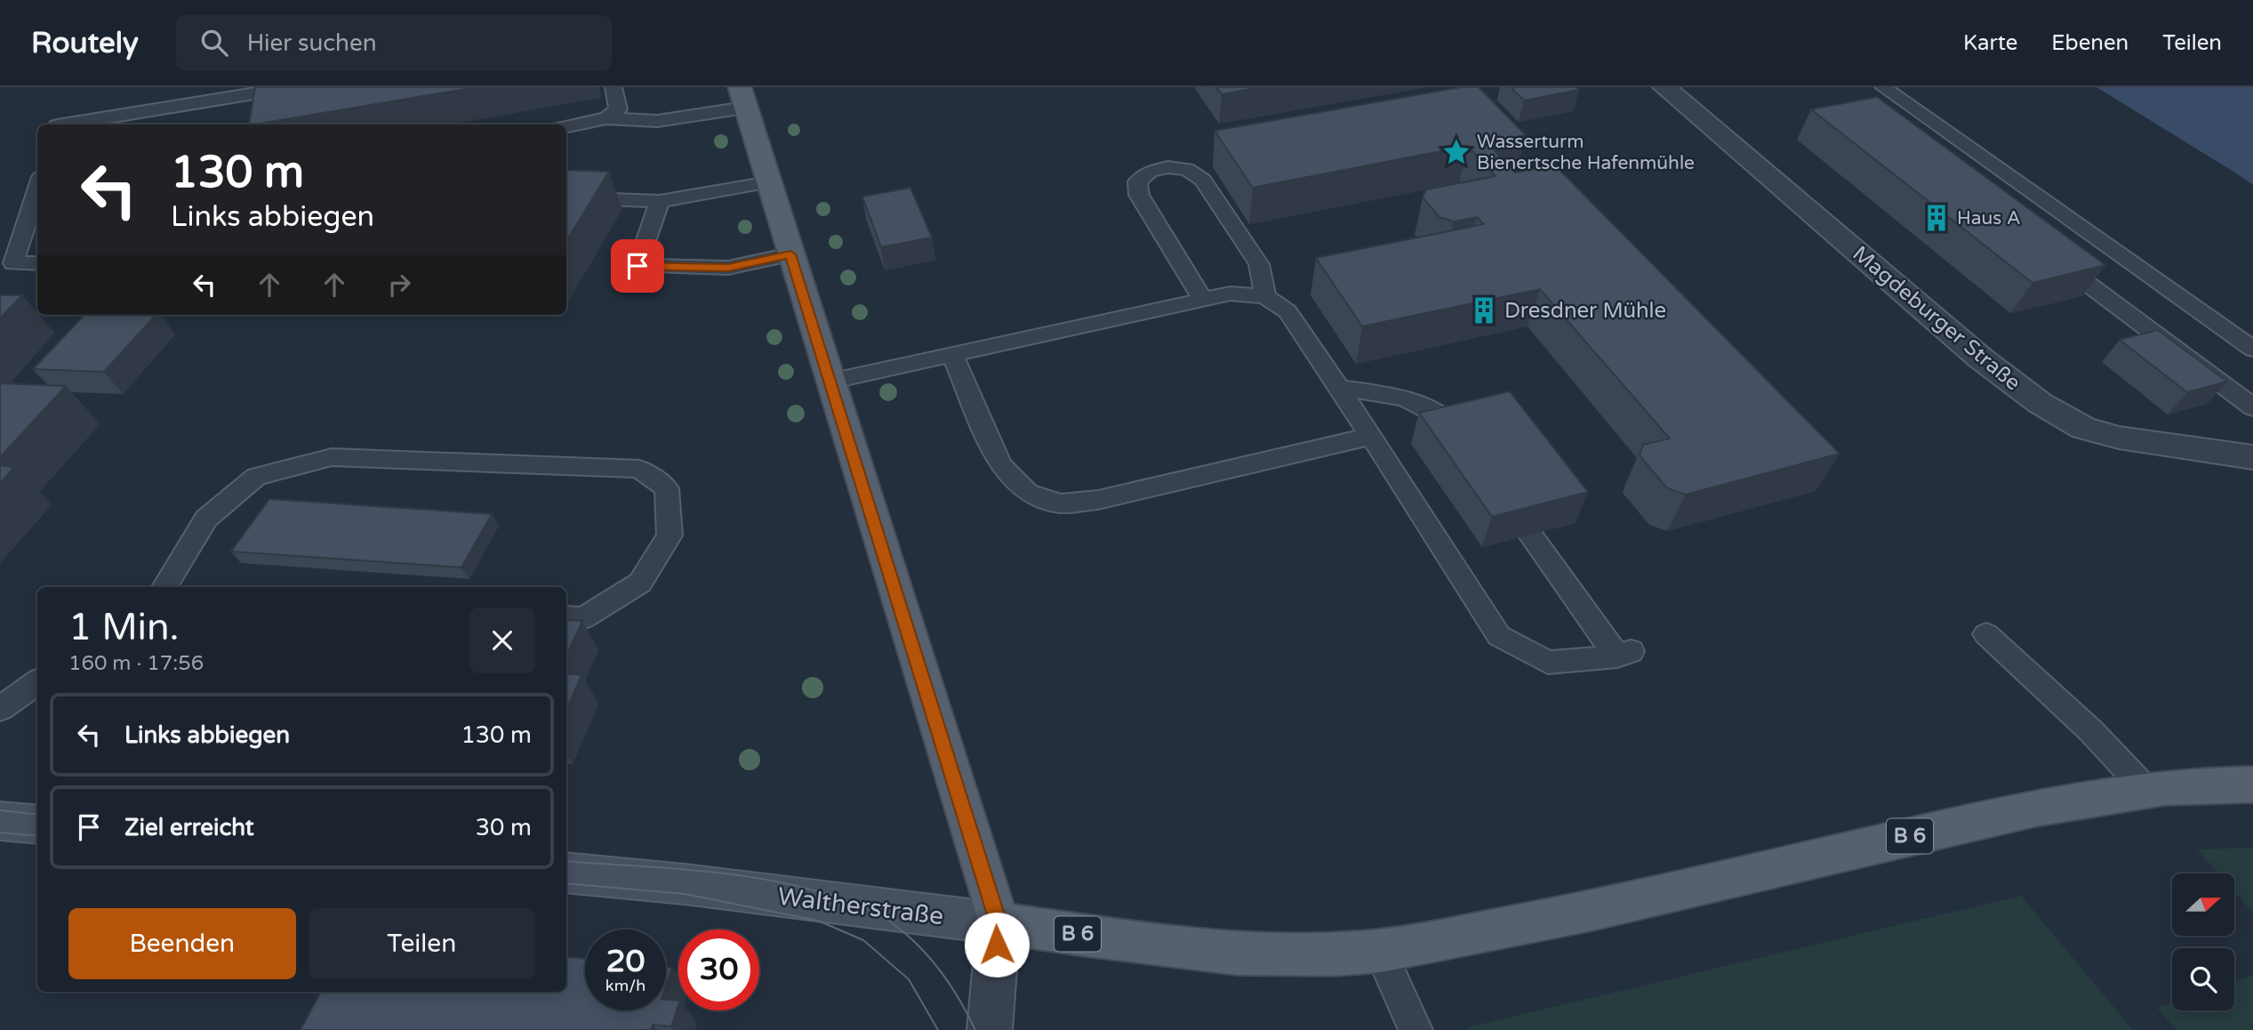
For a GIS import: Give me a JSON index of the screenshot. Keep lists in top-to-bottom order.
{
  "streets": {
    "main road": ["B 6", "Waltherstraße"],
    "street": ["Magdeburger Straße"]
  },
  "crossings": [
    ["B 6", "Waltherstraße"]
  ],
  "places": {
    "place": ["Wasserturm Bienertsche Hafenmühle"],
    "building": ["Haus A", "Dresdner Mühle"]
  },
  "north": "right",
  "page": {
    "header": "Routely",
    "search": "Hier suchen",
    "nav": ["Karte", "Ebenen", "Teilen"],
    "turn": ["130 m", "Links abbiegen"],
    "heading": ["1 Min.", "160 m · 17:56"],
    "list": [
      {
        "name": "Links abbiegen",
        "value": "130 m"
      },
      {
        "name": "Ziel erreicht",
        "value": "30 m"
      }
    ],
    "buttons": ["Beenden", "Teilen"],
    "speed": "20 km/h",
    "limit": "30"
  }
}
